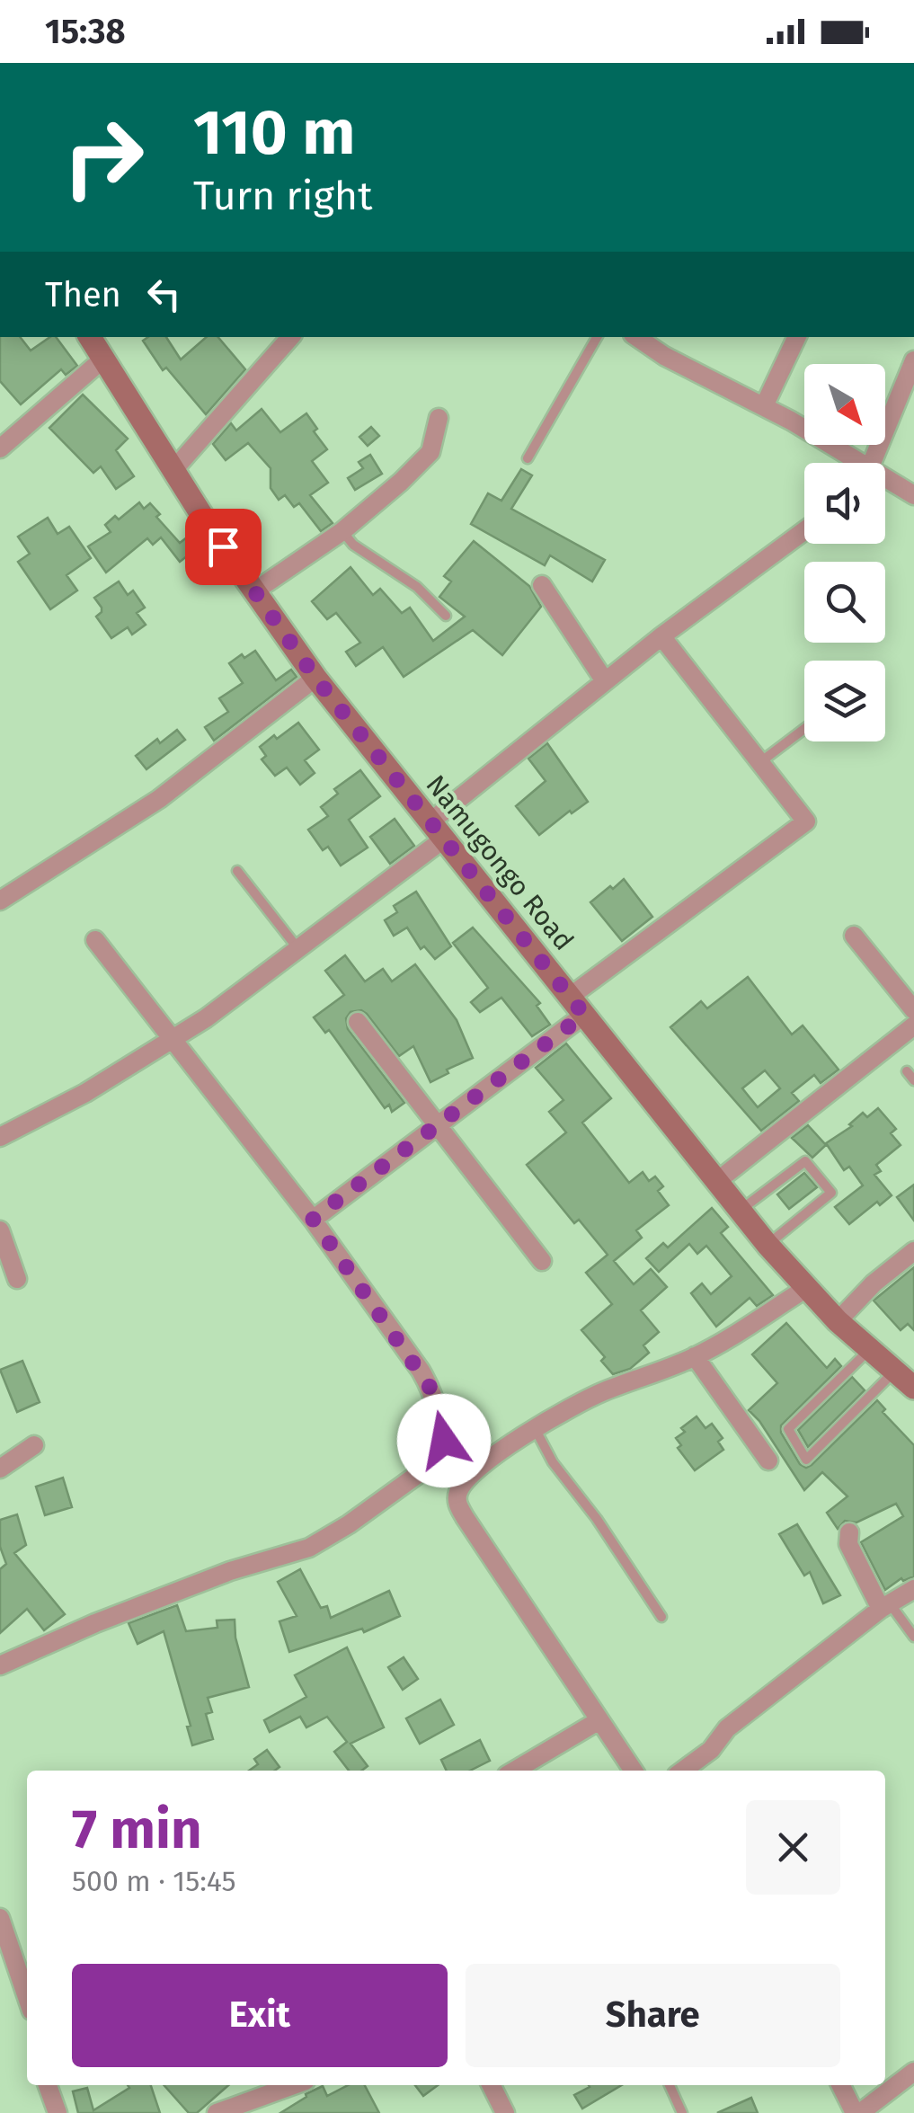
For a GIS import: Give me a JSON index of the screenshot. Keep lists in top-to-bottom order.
{
  "streets": {
    "main road": ["Namugongo Road"]
  },
  "north": "bottom right",
  "page": {
    "status": "15:38",
    "turn": ["110 m", "Turn right"],
    "then": "Then",
    "heading": ["7 min", "500 m · 15:45"],
    "buttons": ["Exit", "Share"]
  }
}
